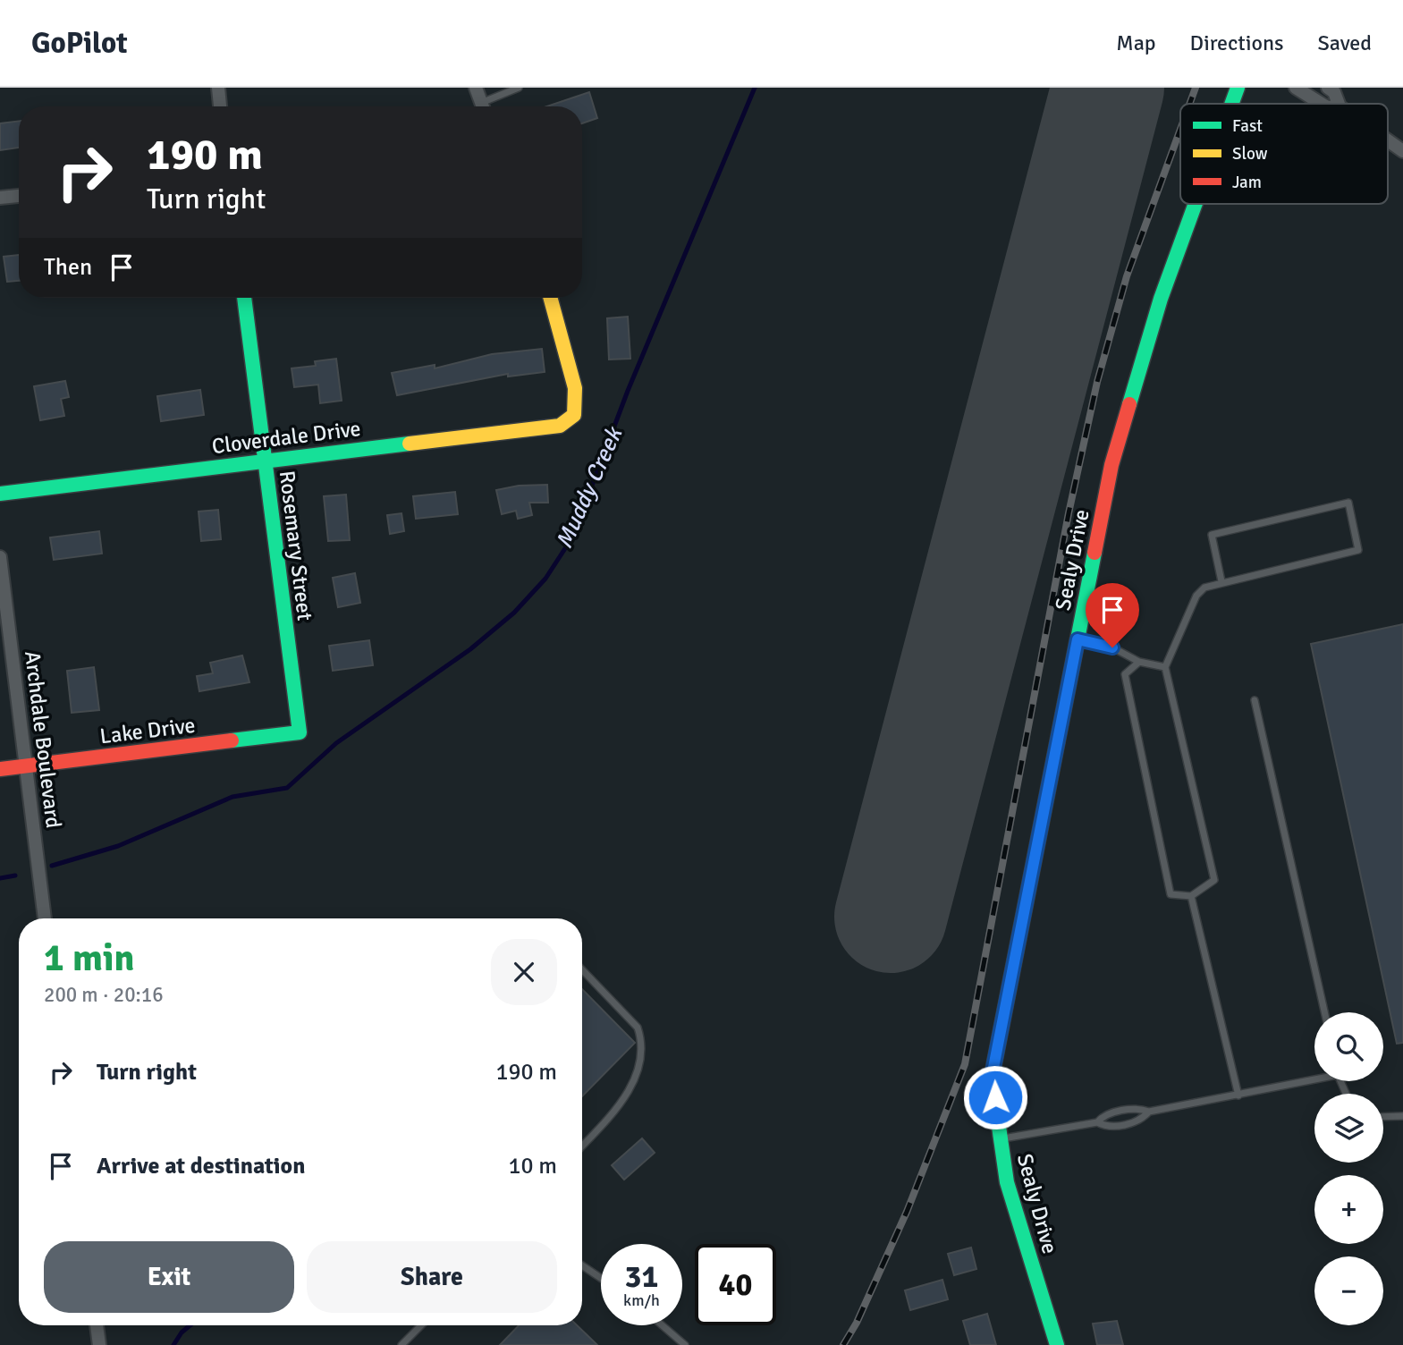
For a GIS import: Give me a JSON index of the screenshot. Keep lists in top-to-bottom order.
{
  "streets": {
    "street": [
      "Cloverdale Drive",
      "Rosemary Street",
      "Sealy Drive",
      "Lake Drive",
      "Archdale Boulevard"
    ]
  },
  "crossings": [
    ["Cloverdale Drive", "Rosemary Street"],
    ["Rosemary Street", "Lake Drive"],
    ["Lake Drive", "Archdale Boulevard"]
  ],
  "water": ["Muddy Creek"],
  "legend": ["Fast", "Slow", "Jam"],
  "page": {
    "header": "GoPilot",
    "nav": ["Map", "Directions", "Saved"],
    "turn": ["190 m", "Turn right"],
    "then": "Then",
    "heading": ["1 min", "200 m · 20:16"],
    "map_buttons": ["+", "−"],
    "list": [
      {
        "name": "Turn right",
        "value": "190 m"
      },
      {
        "name": "Arrive at destination",
        "value": "10 m"
      }
    ],
    "buttons": ["Exit", "Share"],
    "speed": "31 km/h",
    "limit": "40"
  }
}
